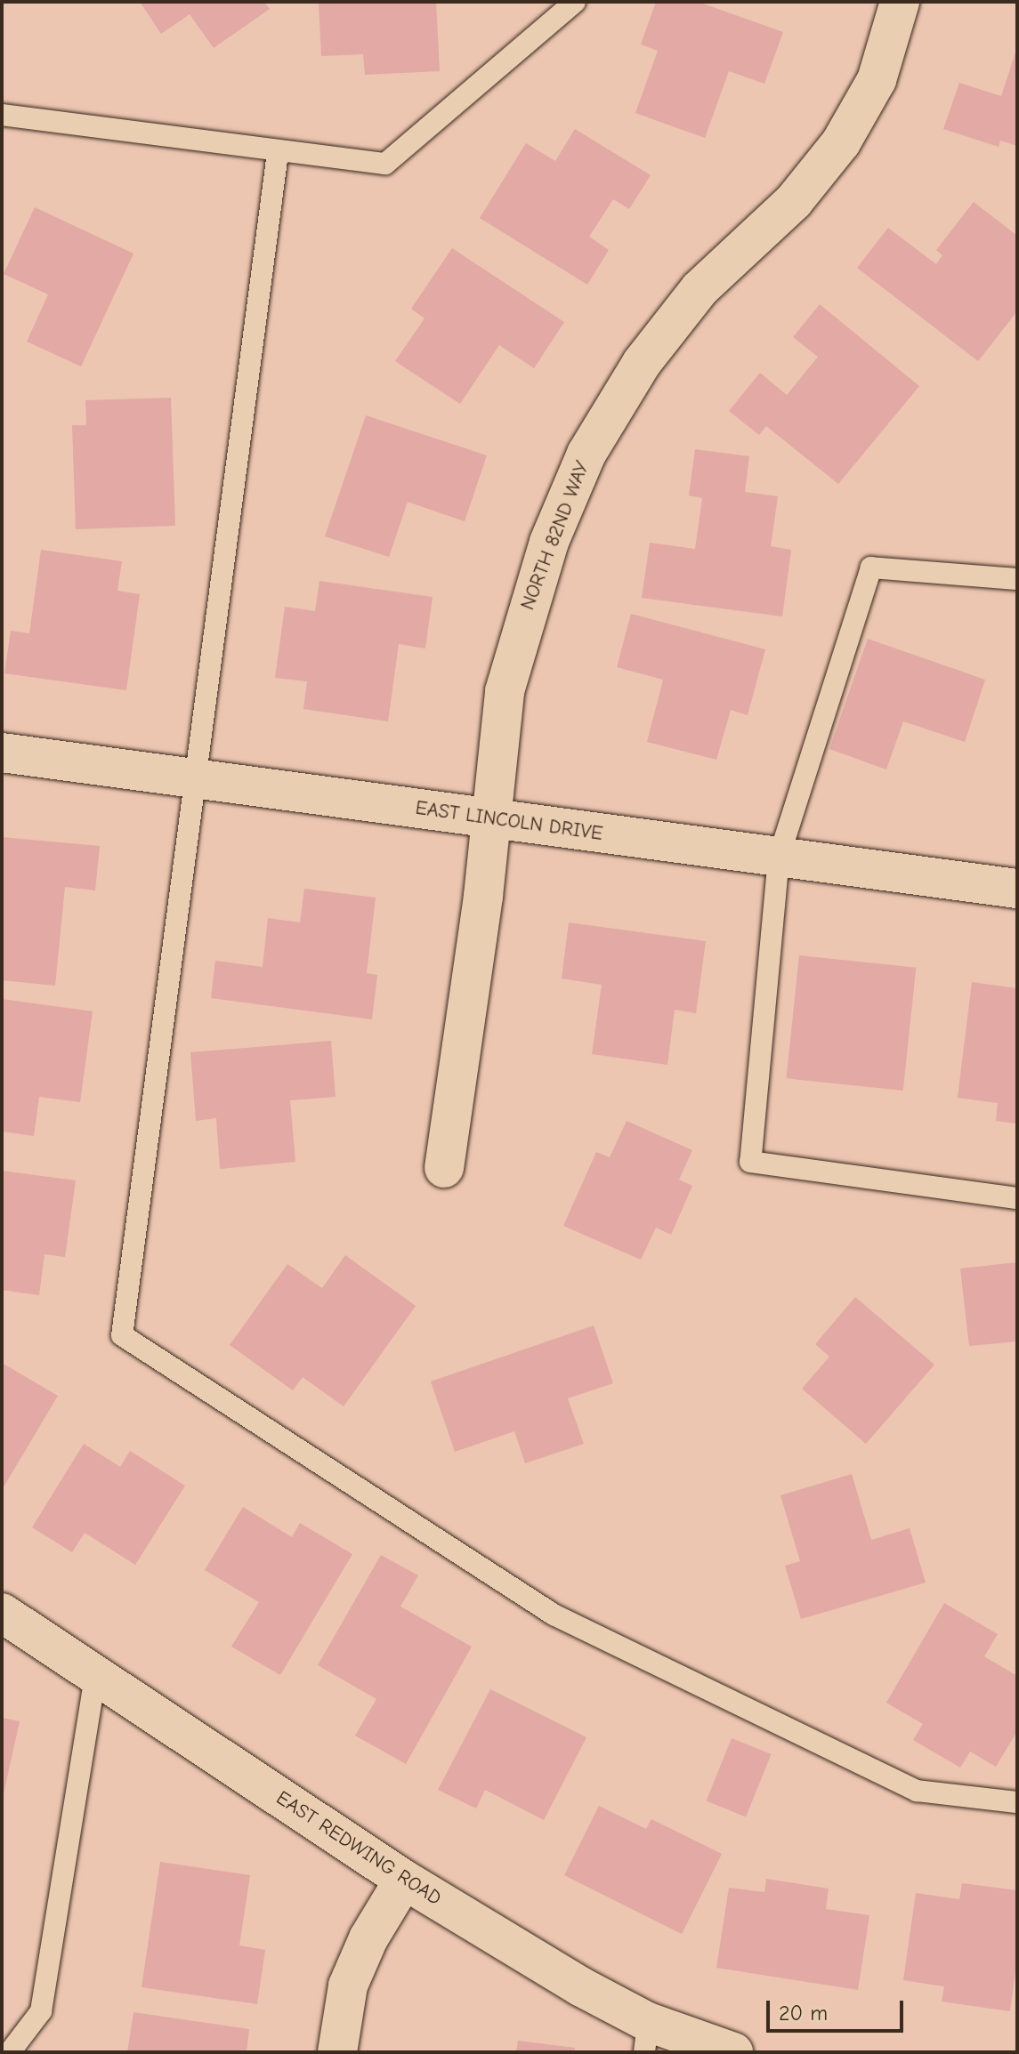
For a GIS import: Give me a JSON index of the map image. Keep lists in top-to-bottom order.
{
  "streets": {
    "street": ["NORTH 82ND WAY", "EAST LINCOLN DRIVE", "EAST REDWING ROAD"]
  },
  "crossings": [
    ["NORTH 82ND WAY", "EAST LINCOLN DRIVE"]
  ],
  "scale_bar": "20 m"
}
